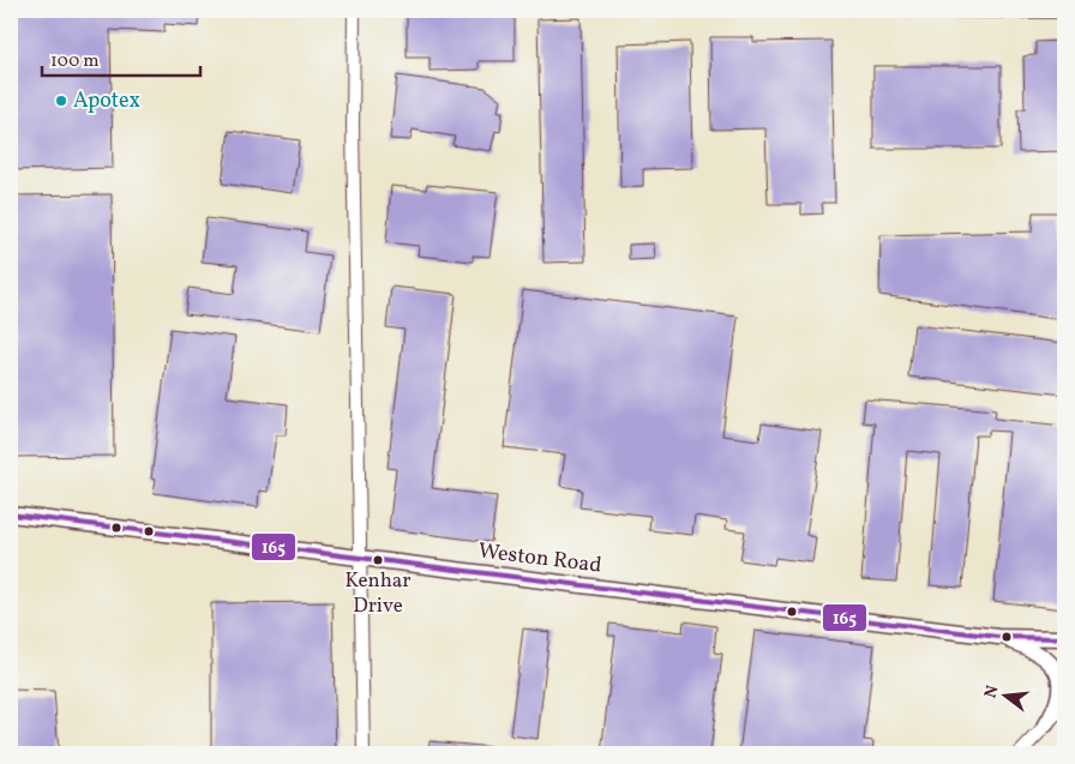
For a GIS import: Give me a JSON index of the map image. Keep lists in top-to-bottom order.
{
  "streets": {
    "main road": ["Weston Road"]
  },
  "places": ["Apotex", "Kenhar Drive"],
  "lines": ["transit line 165"],
  "scale_bar": "100 m",
  "north": "left"
}
